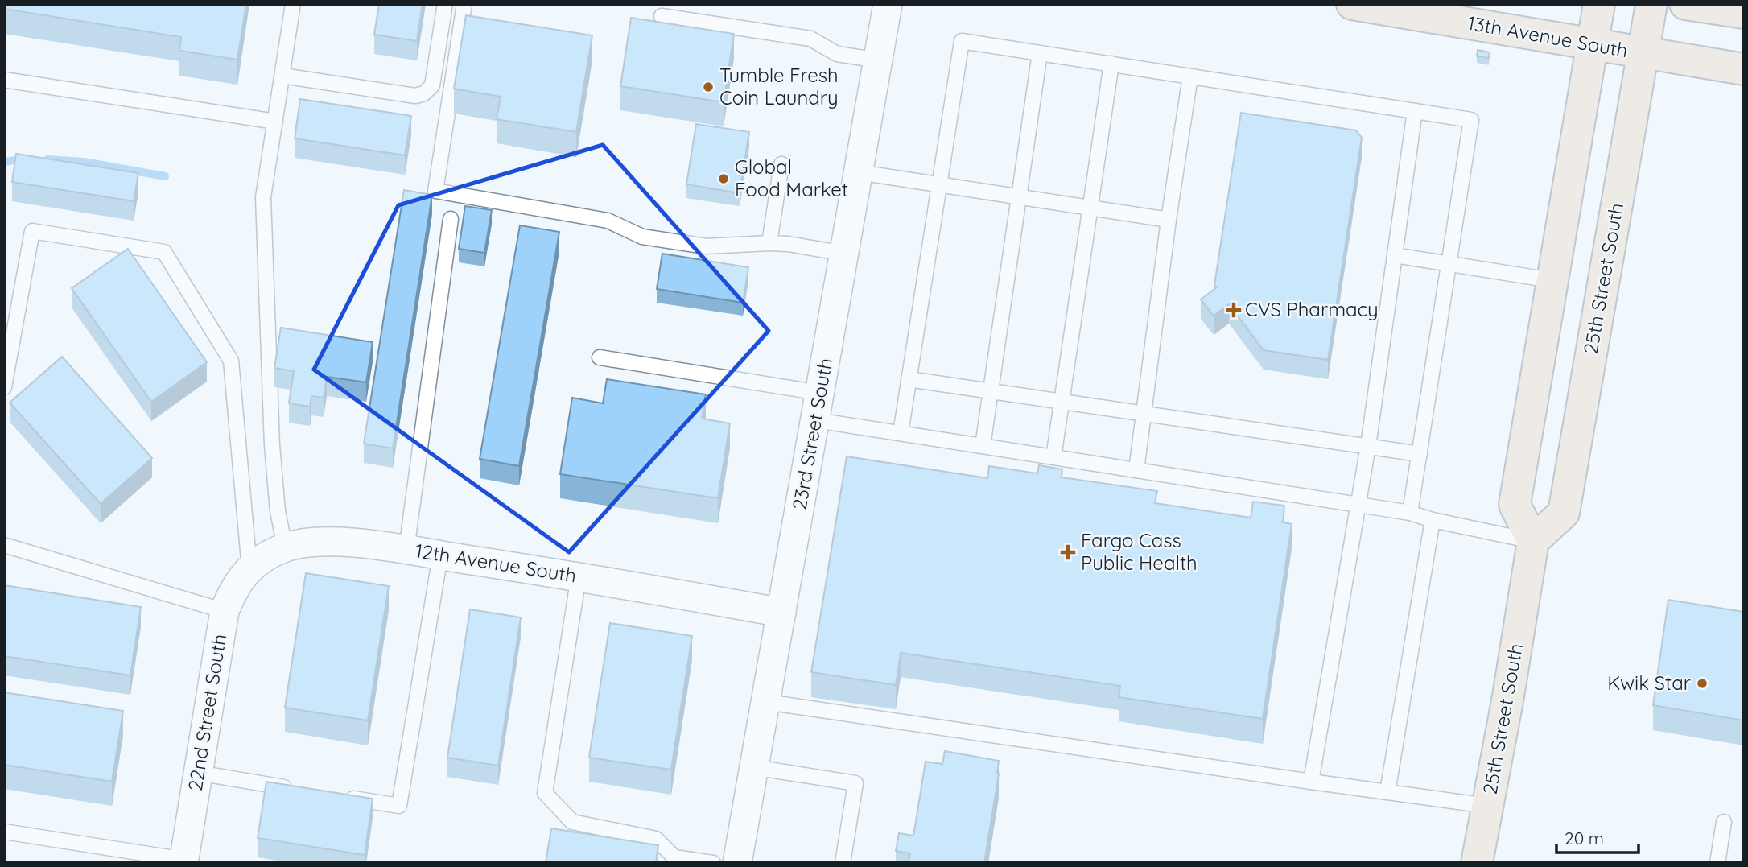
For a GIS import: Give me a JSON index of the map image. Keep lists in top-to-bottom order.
{
  "streets": {
    "main road": ["13th Avenue South", "25th Street South"],
    "street": ["23rd Street South", "12th Avenue South", "22nd Street South"]
  },
  "crossings": [
    ["13th Avenue South", "25th Street South"],
    ["23rd Street South", "12th Avenue South"],
    ["12th Avenue South", "22nd Street South"]
  ],
  "places": {
    "other": ["Tumble Fresh Coin Laundry", "Global Food Market", "Kwik Star"],
    "health": ["CVS Pharmacy", "Fargo Cass Public Health"]
  },
  "scale_bar": "20 m"
}
